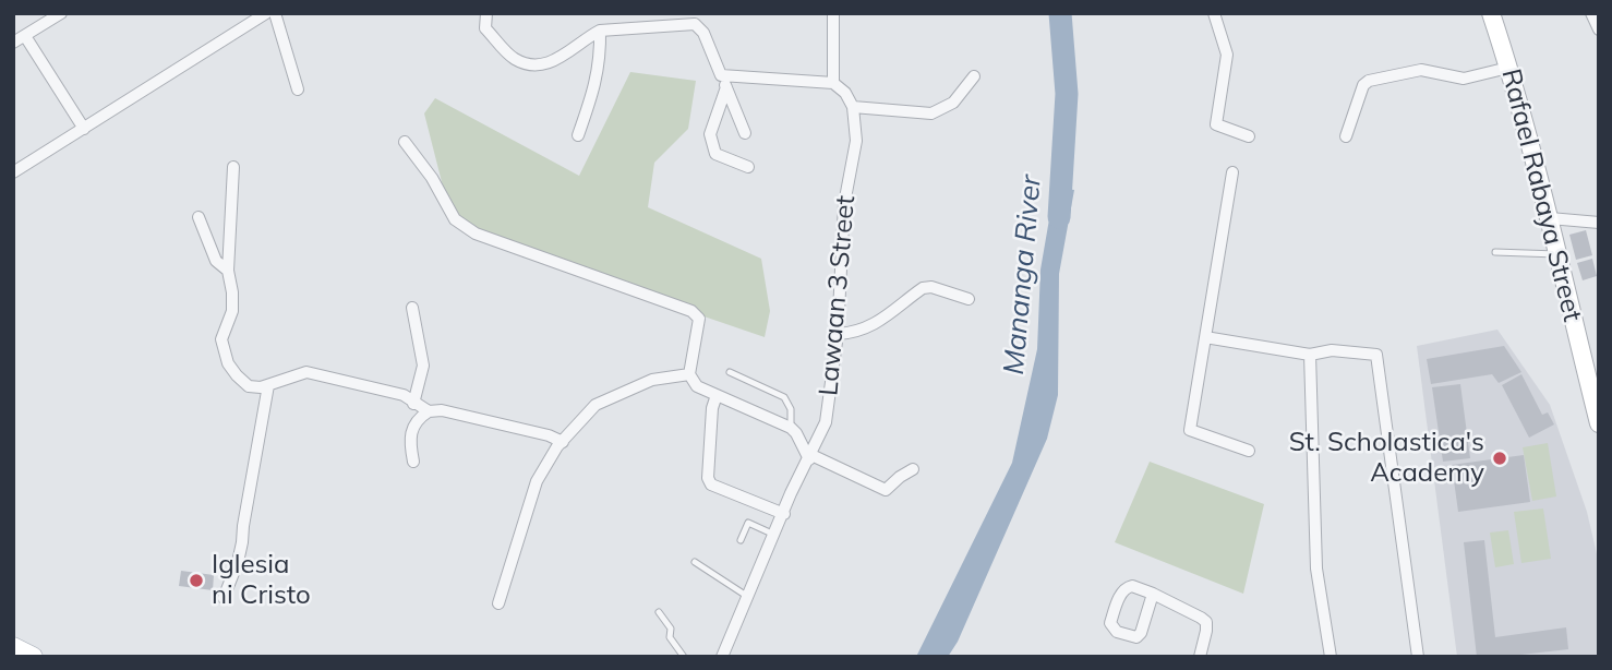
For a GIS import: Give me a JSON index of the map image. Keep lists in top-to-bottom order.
{
  "streets": {
    "main road": ["Rafael Rabaya Street"],
    "street": ["Lawaan 3 Street"]
  },
  "water": ["Mananga River"],
  "places": ["St. Scholastica's Academy", "Iglesia ni Cristo"]
}
